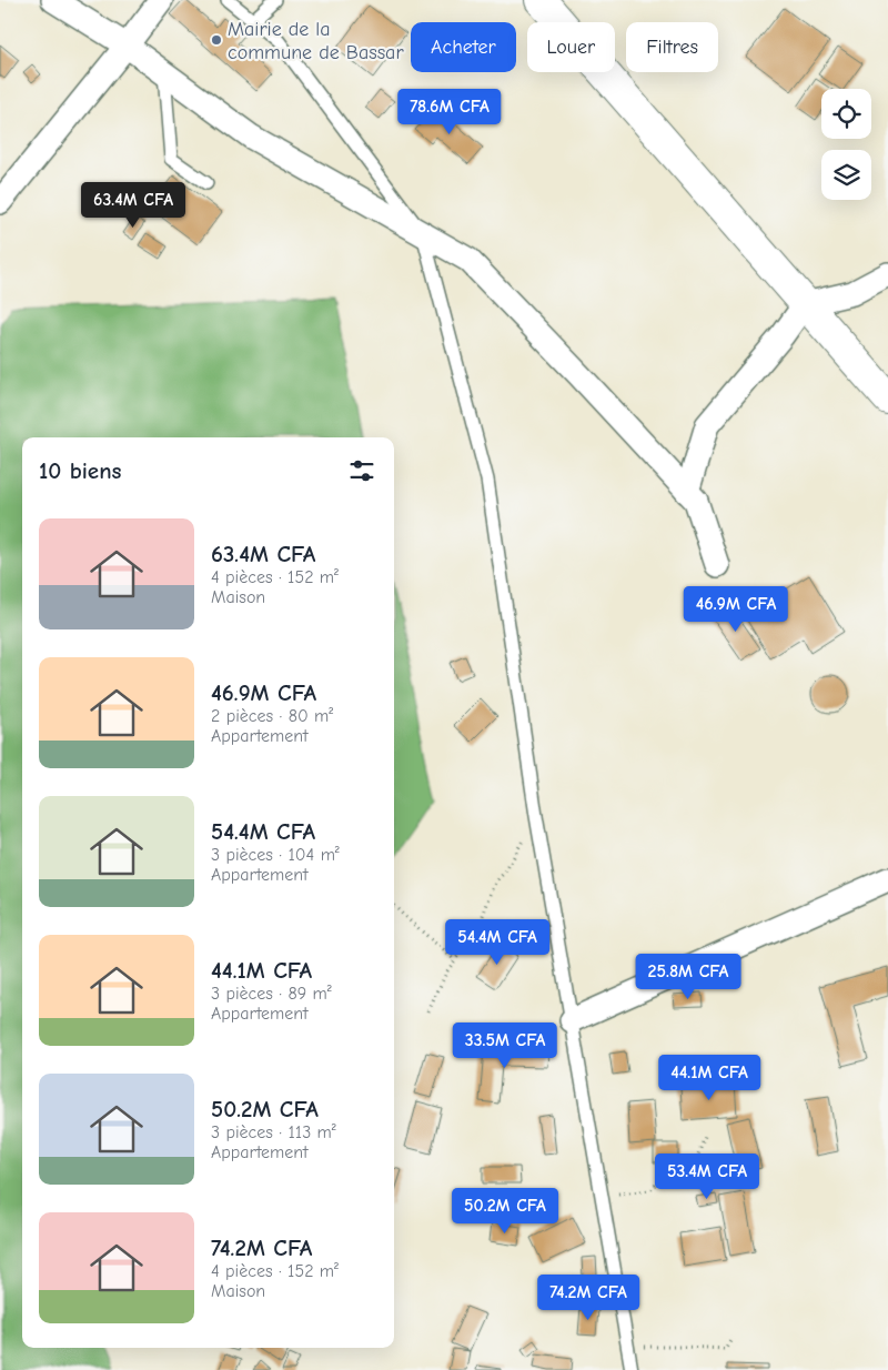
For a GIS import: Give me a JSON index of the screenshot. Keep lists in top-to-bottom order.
{
  "places": ["Mairie de la commune de Bassar"],
  "page": {
    "chip": ["Acheter", "Louer", "Filtres"],
    "price": [
      "78.6M CFA",
      "63.4M CFA",
      "46.9M CFA",
      "54.4M CFA",
      "25.8M CFA",
      "33.5M CFA",
      "44.1M CFA",
      "53.4M CFA",
      "50.2M CFA",
      "74.2M CFA"
    ],
    "heading": "10 biens",
    "list": [
      {
        "name": "63.4M CFA",
        "note": "4 pièces · 152 m² · Maison"
      },
      {
        "name": "46.9M CFA",
        "note": "2 pièces · 80 m² · Appartement"
      },
      {
        "name": "54.4M CFA",
        "note": "3 pièces · 104 m² · Appartement"
      },
      {
        "name": "44.1M CFA",
        "note": "3 pièces · 89 m² · Appartement"
      },
      {
        "name": "50.2M CFA",
        "note": "3 pièces · 113 m² · Appartement"
      },
      {
        "name": "74.2M CFA",
        "note": "4 pièces · 152 m² · Maison"
      }
    ]
  }
}
